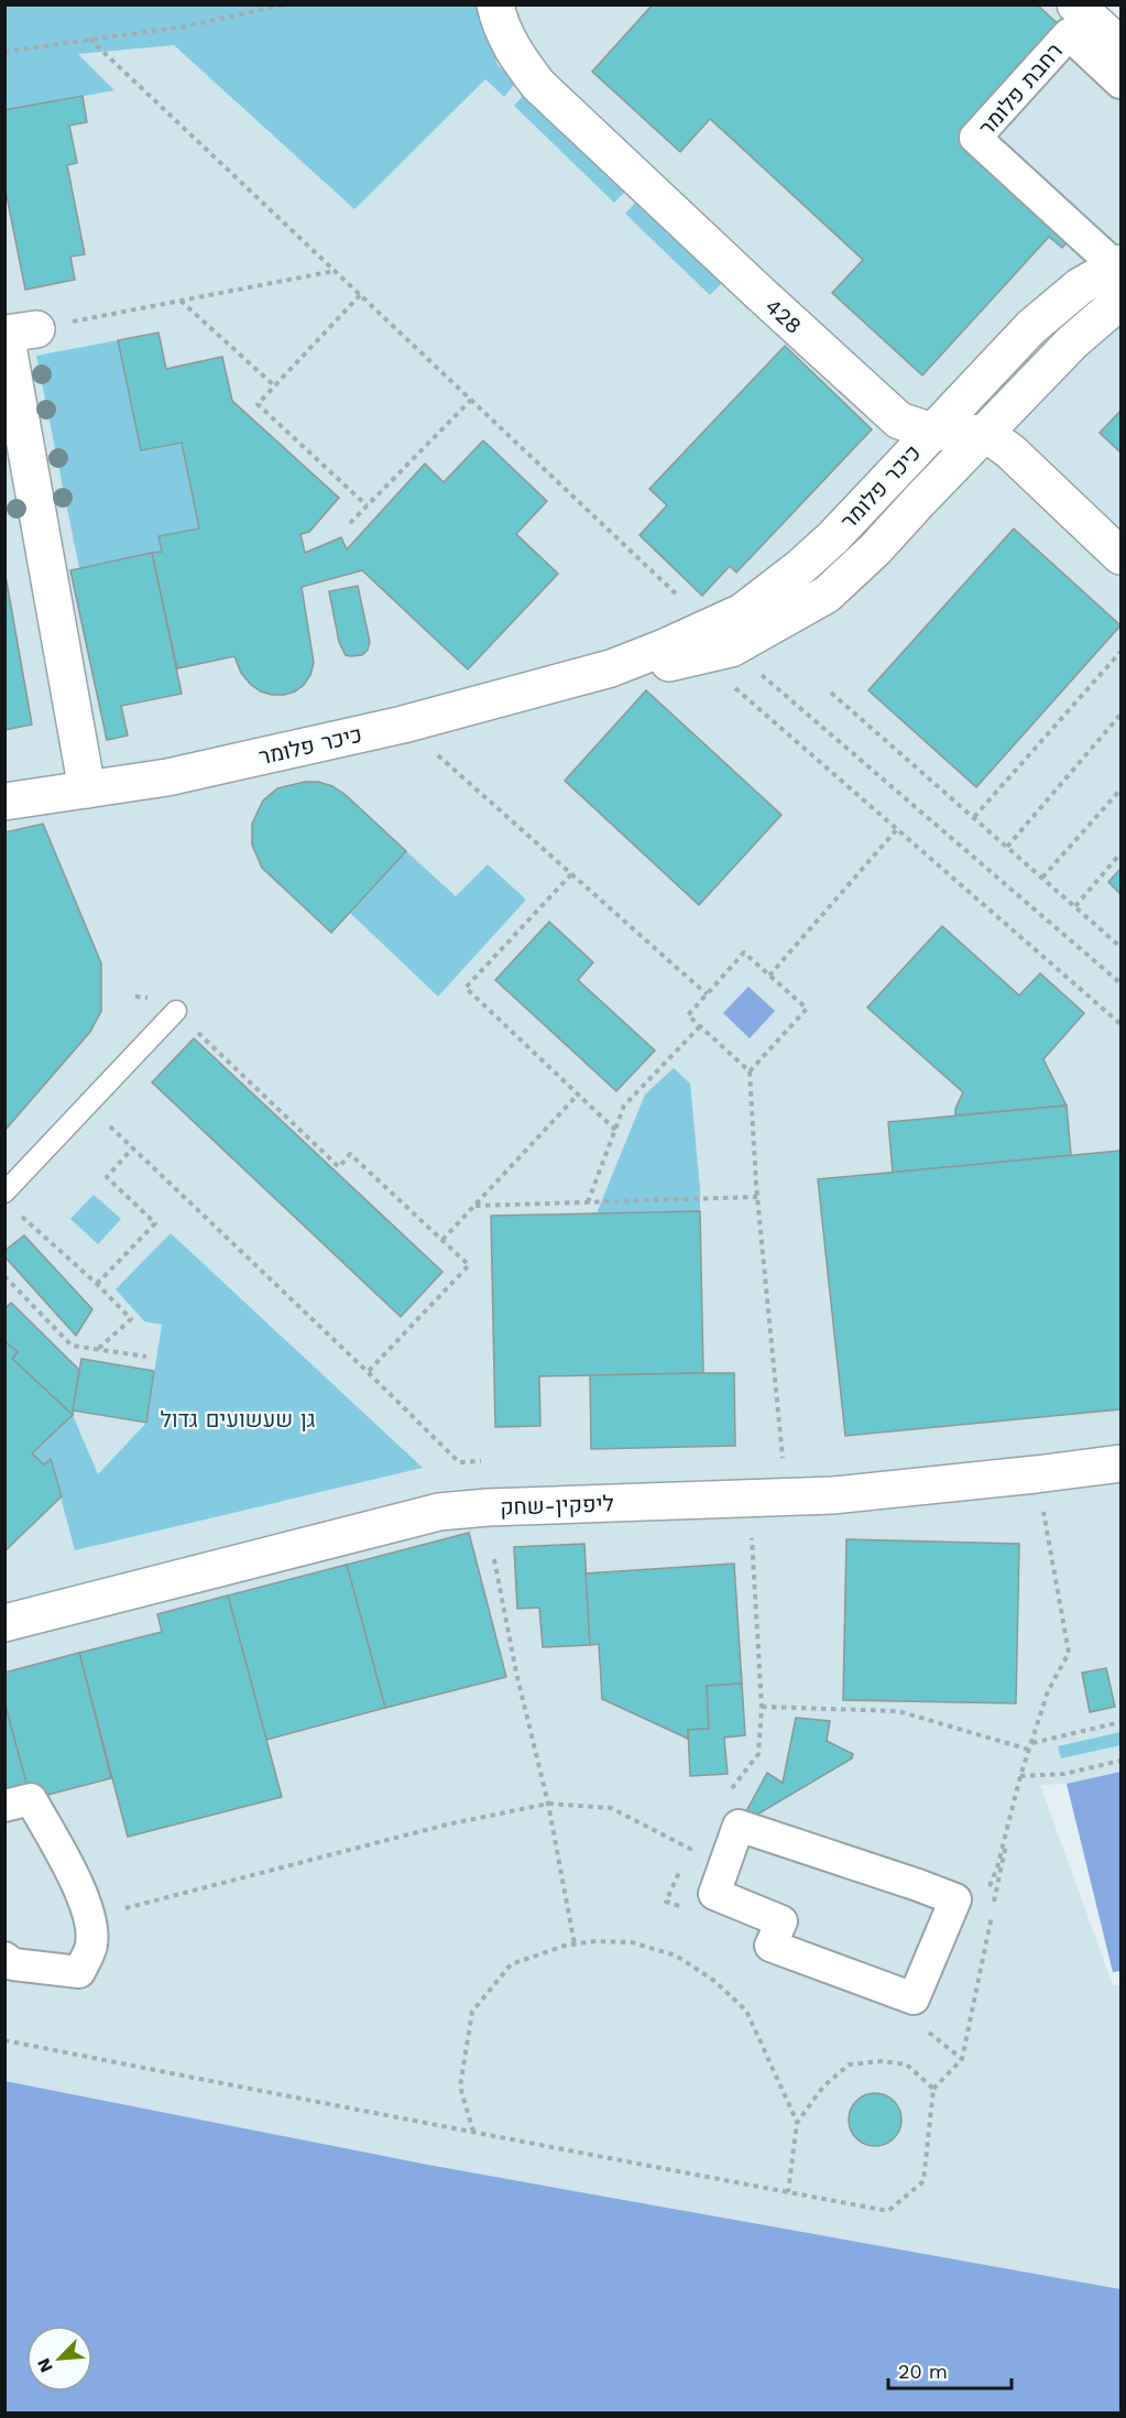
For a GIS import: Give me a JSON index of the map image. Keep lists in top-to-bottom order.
{
  "streets": {
    "street": [
      "רחבת פלומר",
      "428",
      "כיכר פלומר",
      "ליפקין-שחק"
    ]
  },
  "crossings": [
    ["רחבת פלומר", "כיכר פלומר"],
    ["428", "כיכר פלומר"]
  ],
  "parks": ["גן שעשועים גדול"],
  "scale_bar": "20 m",
  "north": "bottom left"
}
